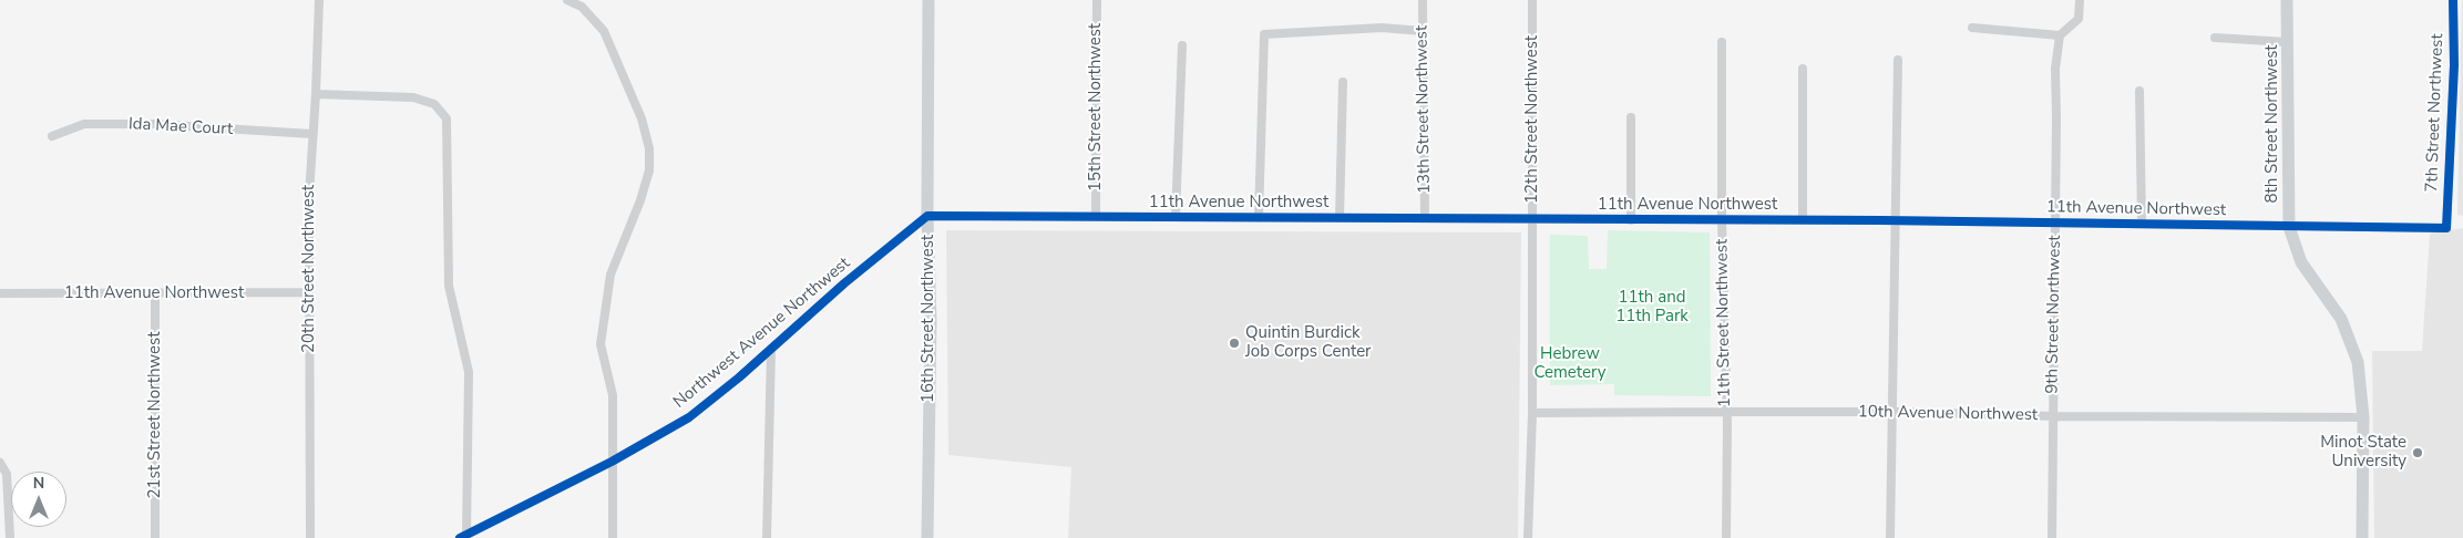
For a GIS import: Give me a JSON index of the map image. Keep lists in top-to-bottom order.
{
  "streets": {
    "street": [
      "15th Street Northwest",
      "13th Street Northwest",
      "7th Street Northwest",
      "12th Street Northwest",
      "8th Street Northwest",
      "Ida Mae Court",
      "11th Avenue Northwest",
      "20th Street Northwest",
      "9th Street Northwest",
      "16th Street Northwest",
      "11th Street Northwest",
      "Northwest Avenue Northwest",
      "10th Avenue Northwest",
      "21st Street Northwest"
    ]
  },
  "crossings": [
    ["15th Street Northwest", "11th Avenue Northwest"],
    ["13th Street Northwest", "11th Avenue Northwest"],
    ["7th Street Northwest", "11th Avenue Northwest"],
    ["12th Street Northwest", "11th Avenue Northwest"],
    ["12th Street Northwest", "10th Avenue Northwest"],
    ["8th Street Northwest", "11th Avenue Northwest"],
    ["8th Street Northwest", "10th Avenue Northwest"],
    ["Ida Mae Court", "20th Street Northwest"],
    ["11th Avenue Northwest", "20th Street Northwest"],
    ["11th Avenue Northwest", "9th Street Northwest"],
    ["11th Avenue Northwest", "16th Street Northwest"],
    ["11th Avenue Northwest", "11th Street Northwest"],
    ["11th Avenue Northwest", "Northwest Avenue Northwest"],
    ["11th Avenue Northwest", "21st Street Northwest"],
    ["9th Street Northwest", "10th Avenue Northwest"],
    ["16th Street Northwest", "Northwest Avenue Northwest"],
    ["11th Street Northwest", "10th Avenue Northwest"]
  ],
  "parks": ["11th and 11th Park", "Hebrew Cemetery"],
  "places": ["Quintin Burdick Job Corps Center", "Minot State University"],
  "north": "top"
}
